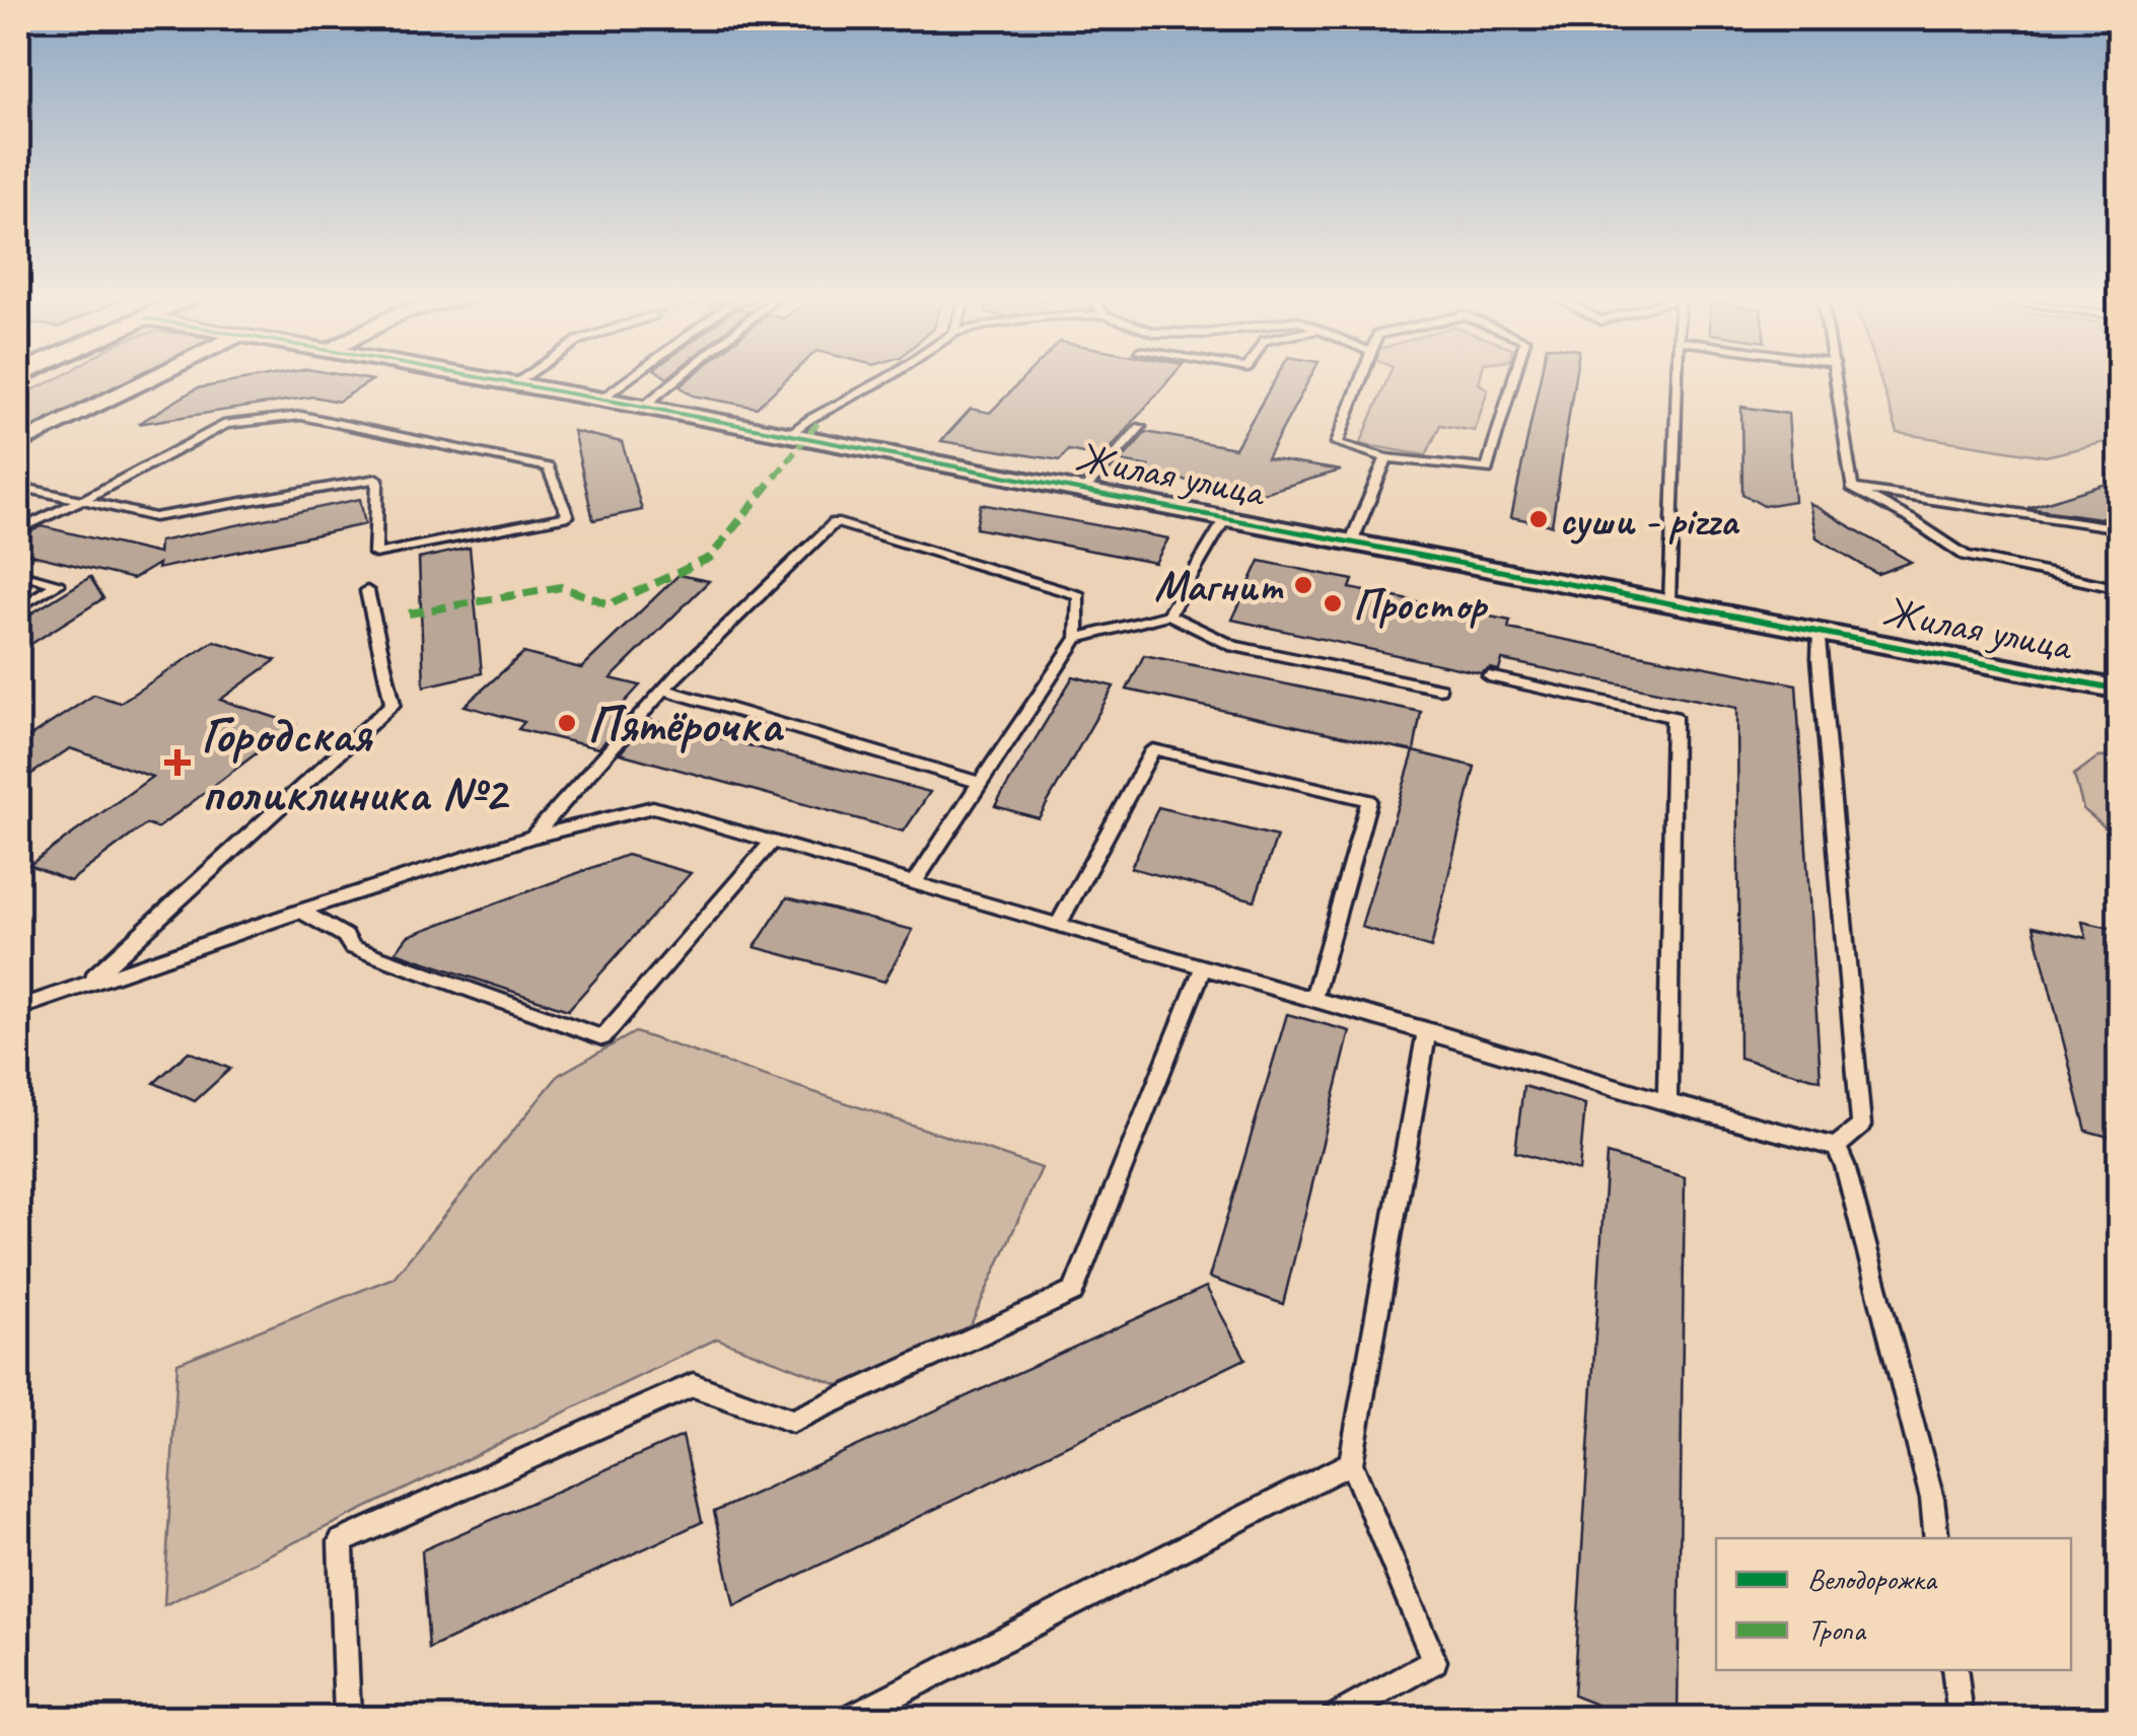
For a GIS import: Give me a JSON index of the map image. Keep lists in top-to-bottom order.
{
  "streets": {
    "street": ["Жилая улица"]
  },
  "places": {
    "other": [
      "суши - pizza",
      "Магнит",
      "Простор",
      "Пятёрочка"
    ],
    "health": ["Городская поликлиника №2"]
  },
  "legend": ["Велодорожка", "Тропа"]
}
